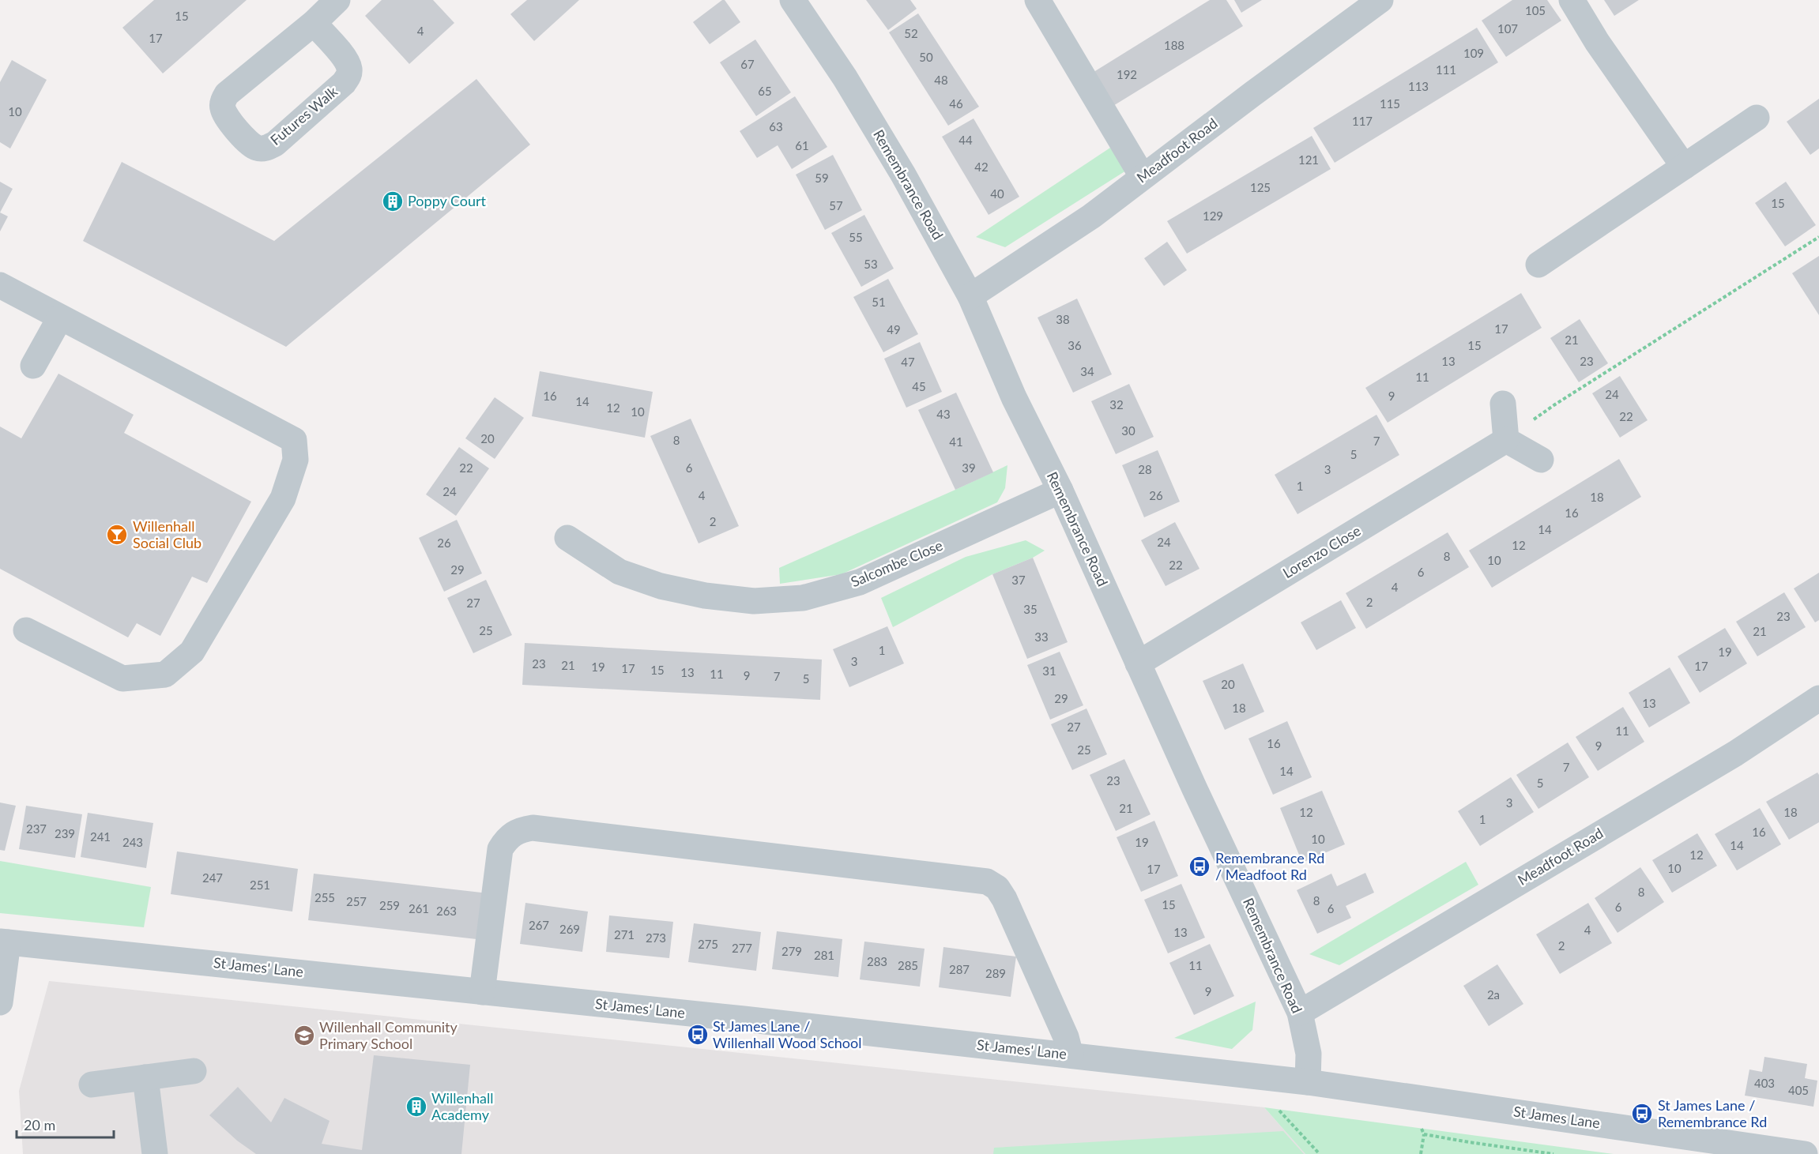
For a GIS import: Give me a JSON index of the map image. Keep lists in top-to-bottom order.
{
  "streets": {
    "street": [
      "Futures Walk",
      "Meadfoot Road",
      "Remembrance Road",
      "Lorenzo Close",
      "Salcombe Close",
      "St James' Lane",
      "St James Lane"
    ]
  },
  "crossings": [
    ["Meadfoot Road", "Remembrance Road"],
    ["Remembrance Road", "Lorenzo Close"],
    ["Remembrance Road", "Salcombe Close"],
    ["Remembrance Road", "St James' Lane"],
    ["Remembrance Road", "St James Lane"],
    ["St James' Lane", "St James Lane"]
  ],
  "places": {
    "building": ["Poppy Court", "Willenhall Academy"],
    "bar": ["Willenhall Social Club"],
    "bus stop": ["Remembrance Rd / Meadfoot Rd", "St James Lane / Willenhall Wood School", "St James Lane / Remembrance Rd"],
    "school or university": ["Willenhall Community Primary School"]
  },
  "house_numbers": [
    "105",
    "15",
    "107",
    "4",
    "52",
    "17",
    "188",
    "109",
    "50",
    "67",
    "111",
    "192",
    "48",
    "113",
    "65",
    "46",
    "115",
    "10",
    "117",
    "63",
    "44",
    "61",
    "121",
    "42",
    "59",
    "125",
    "40",
    "15",
    "57",
    "129",
    "55",
    "53",
    "51",
    "38",
    "17",
    "49",
    "21",
    "36",
    "15",
    "13",
    "23",
    "47",
    "34",
    "11",
    "45",
    "24",
    "16",
    "9",
    "14",
    "32",
    "12",
    "10",
    "43",
    "22",
    "30",
    "20",
    "8",
    "7",
    "41",
    "5",
    "22",
    "6",
    "39",
    "28",
    "3",
    "1",
    "24",
    "4",
    "26",
    "18",
    "16",
    "2",
    "14",
    "24",
    "26",
    "12",
    "8",
    "10",
    "22",
    "29",
    "6",
    "37",
    "4",
    "2",
    "27",
    "35",
    "23",
    "25",
    "21",
    "33",
    "1",
    "19",
    "3",
    "23",
    "21",
    "17",
    "19",
    "17",
    "15",
    "31",
    "13",
    "11",
    "9",
    "7",
    "5",
    "20",
    "29",
    "13",
    "18",
    "27",
    "11",
    "16",
    "9",
    "25",
    "7",
    "14",
    "23",
    "5",
    "3",
    "21",
    "12",
    "18",
    "1",
    "237",
    "16",
    "239",
    "241",
    "10",
    "243",
    "19",
    "14",
    "12",
    "10",
    "17",
    "247",
    "251",
    "8",
    "255",
    "8",
    "257",
    "15",
    "259",
    "6",
    "261",
    "6",
    "263",
    "267",
    "269",
    "4",
    "13",
    "271",
    "273",
    "275",
    "2",
    "277",
    "279",
    "281",
    "283",
    "285",
    "11",
    "287",
    "289",
    "9",
    "2a",
    "403",
    "405"
  ],
  "scale_bar": "20 m"
}
